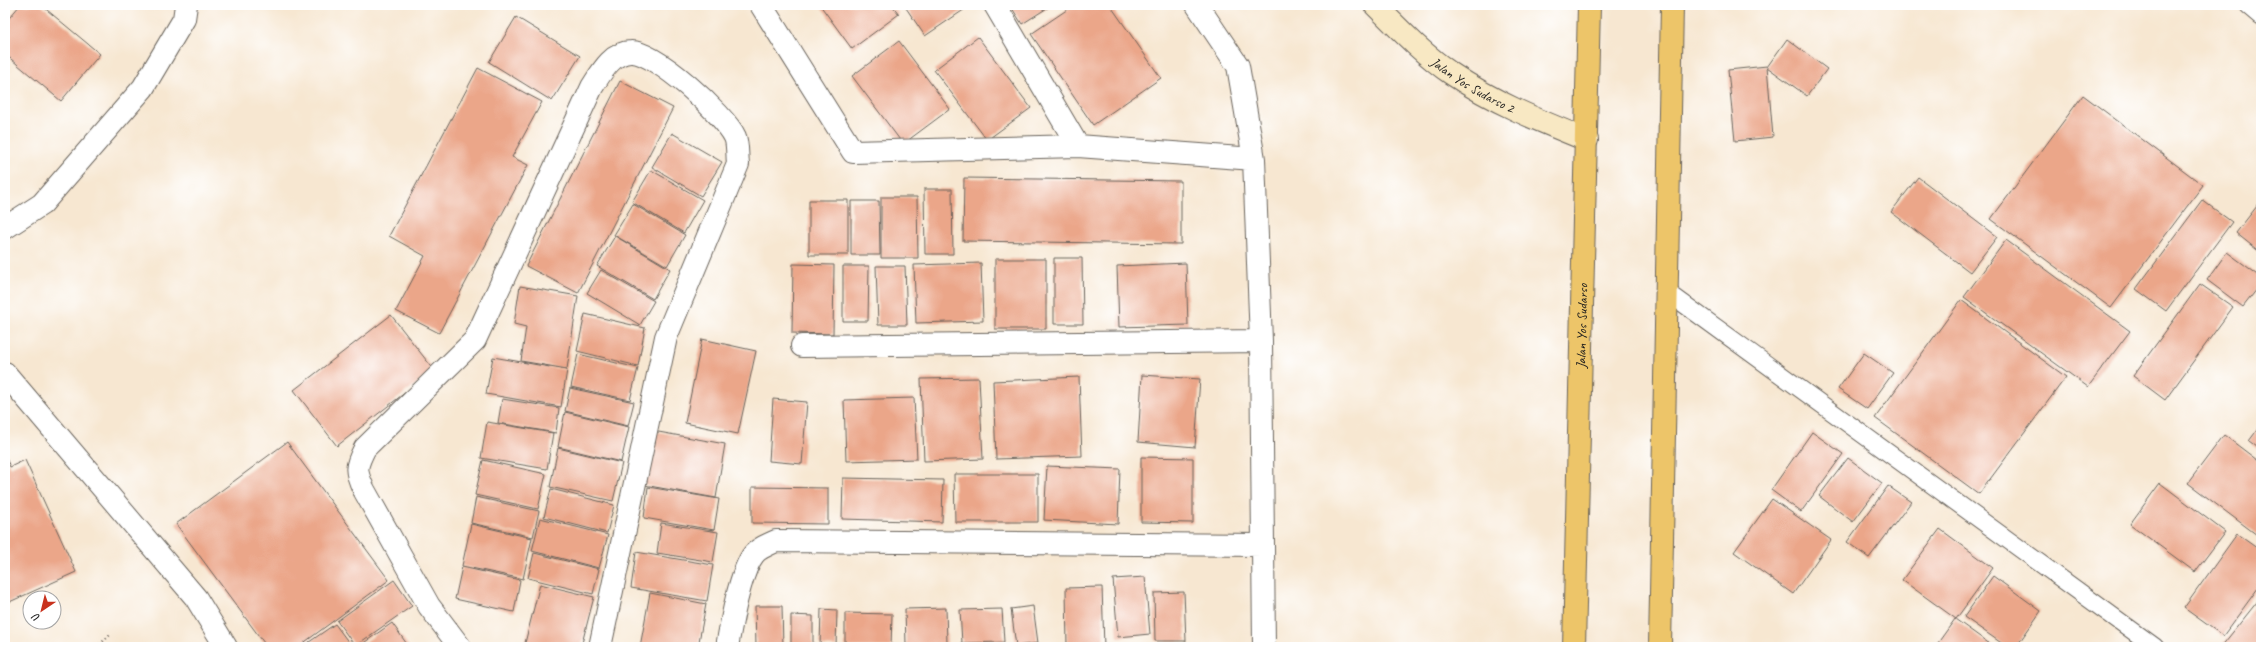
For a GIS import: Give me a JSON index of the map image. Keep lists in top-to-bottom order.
{
  "streets": {
    "main road": ["Jalan Yos Sudarso 2", "Jalan Yos Sudarso"]
  },
  "crossings": [
    ["Jalan Yos Sudarso 2", "Jalan Yos Sudarso"]
  ],
  "north": "bottom left"
}
